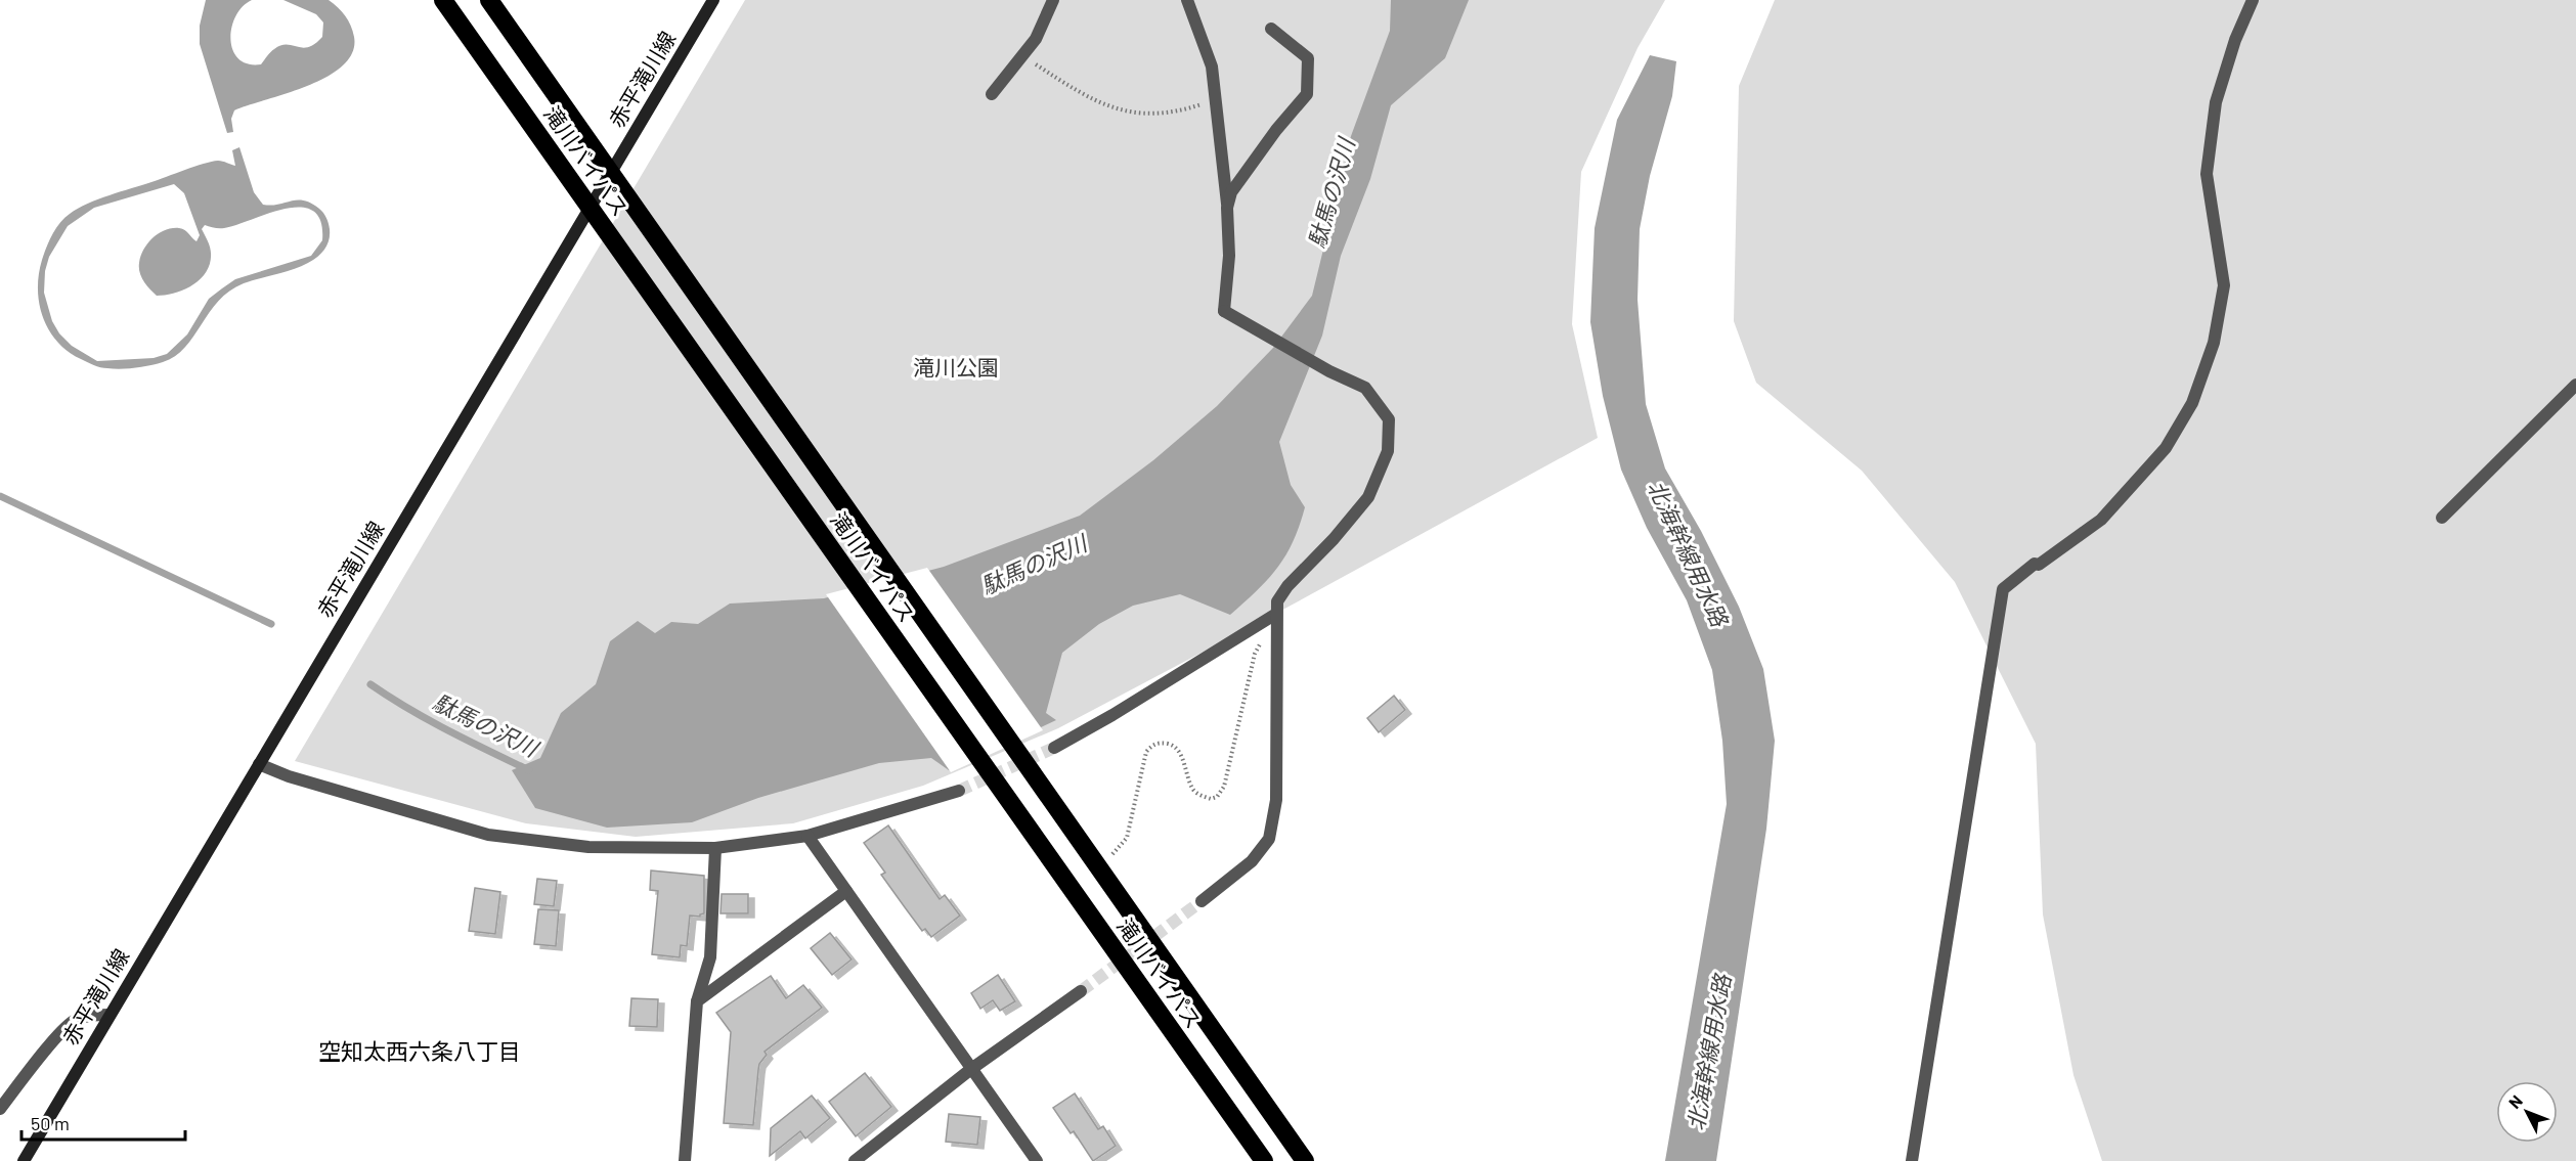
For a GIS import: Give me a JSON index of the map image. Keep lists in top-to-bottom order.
{
  "streets": {
    "highway": ["滝川バイパス"],
    "main road": ["赤平滝川線"]
  },
  "districts": ["空知太西六条八丁目"],
  "water": ["駄馬の沢川", "北海幹線用水路"],
  "parks": ["滝川公園"],
  "scale_bar": "50 m",
  "north": "top left"
}
